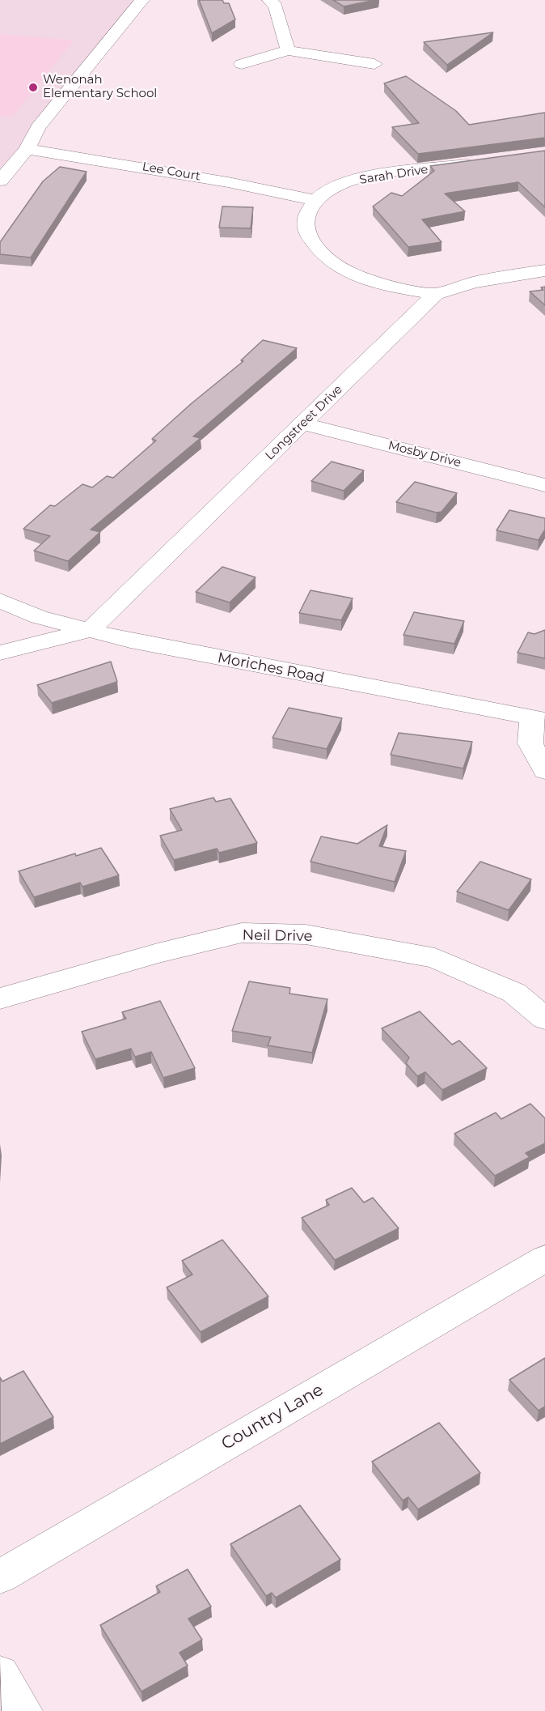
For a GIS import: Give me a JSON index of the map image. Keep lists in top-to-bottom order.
{
  "streets": {
    "street": [
      "Lee Court",
      "Sarah Drive",
      "Longstreet Drive",
      "Mosby Drive",
      "Moriches Road",
      "Neil Drive",
      "Country Lane"
    ]
  },
  "crossings": [
    ["Lee Court", "Sarah Drive"],
    ["Longstreet Drive", "Mosby Drive"],
    ["Longstreet Drive", "Moriches Road"]
  ],
  "places": ["Wenonah Elementary School"]
}
